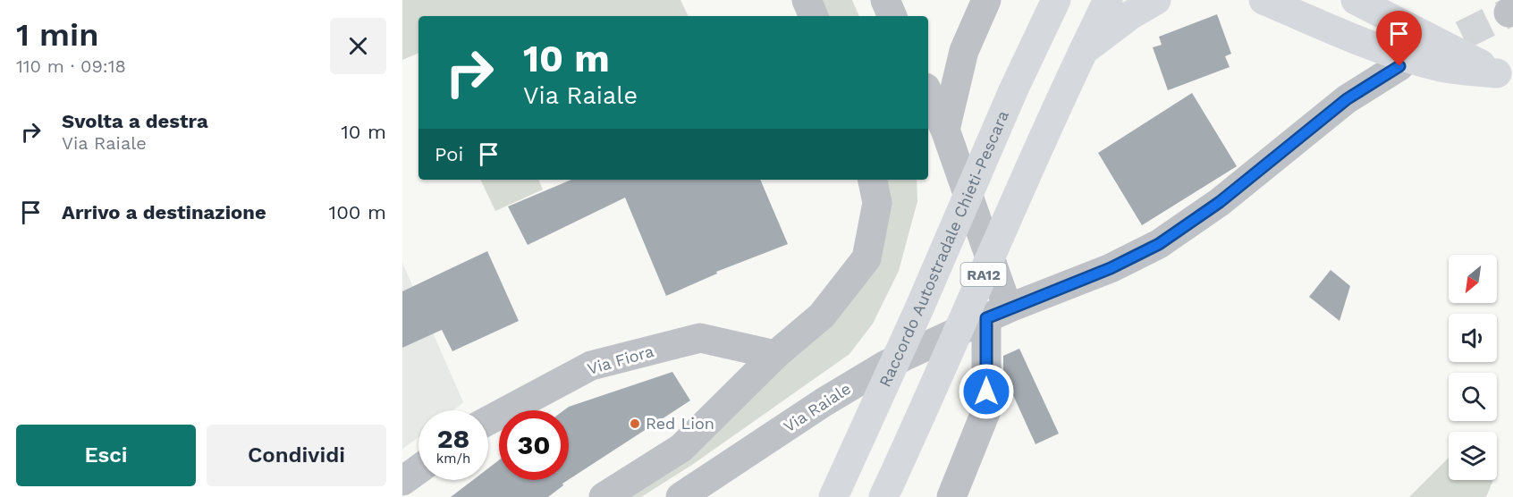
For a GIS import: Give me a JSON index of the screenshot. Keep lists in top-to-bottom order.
{
  "streets": {
    "highway": ["Raccordo Autostradale Chieti-Pescara", "RA12"],
    "street": ["Via Fiora", "Via Raiale"]
  },
  "places": ["Red Lion"],
  "north": "bottom left",
  "page": {
    "heading": ["1 min", "110 m · 09:18"],
    "turn": ["10 m", "Via Raiale"],
    "list": [
      {
        "name": "Svolta a destra",
        "note": "Via Raiale",
        "value": "10 m"
      },
      {
        "name": "Arrivo a destinazione",
        "value": "100 m"
      }
    ],
    "then": "Poi",
    "speed": "28 km/h",
    "limit": "30",
    "buttons": ["Esci", "Condividi"]
  }
}
